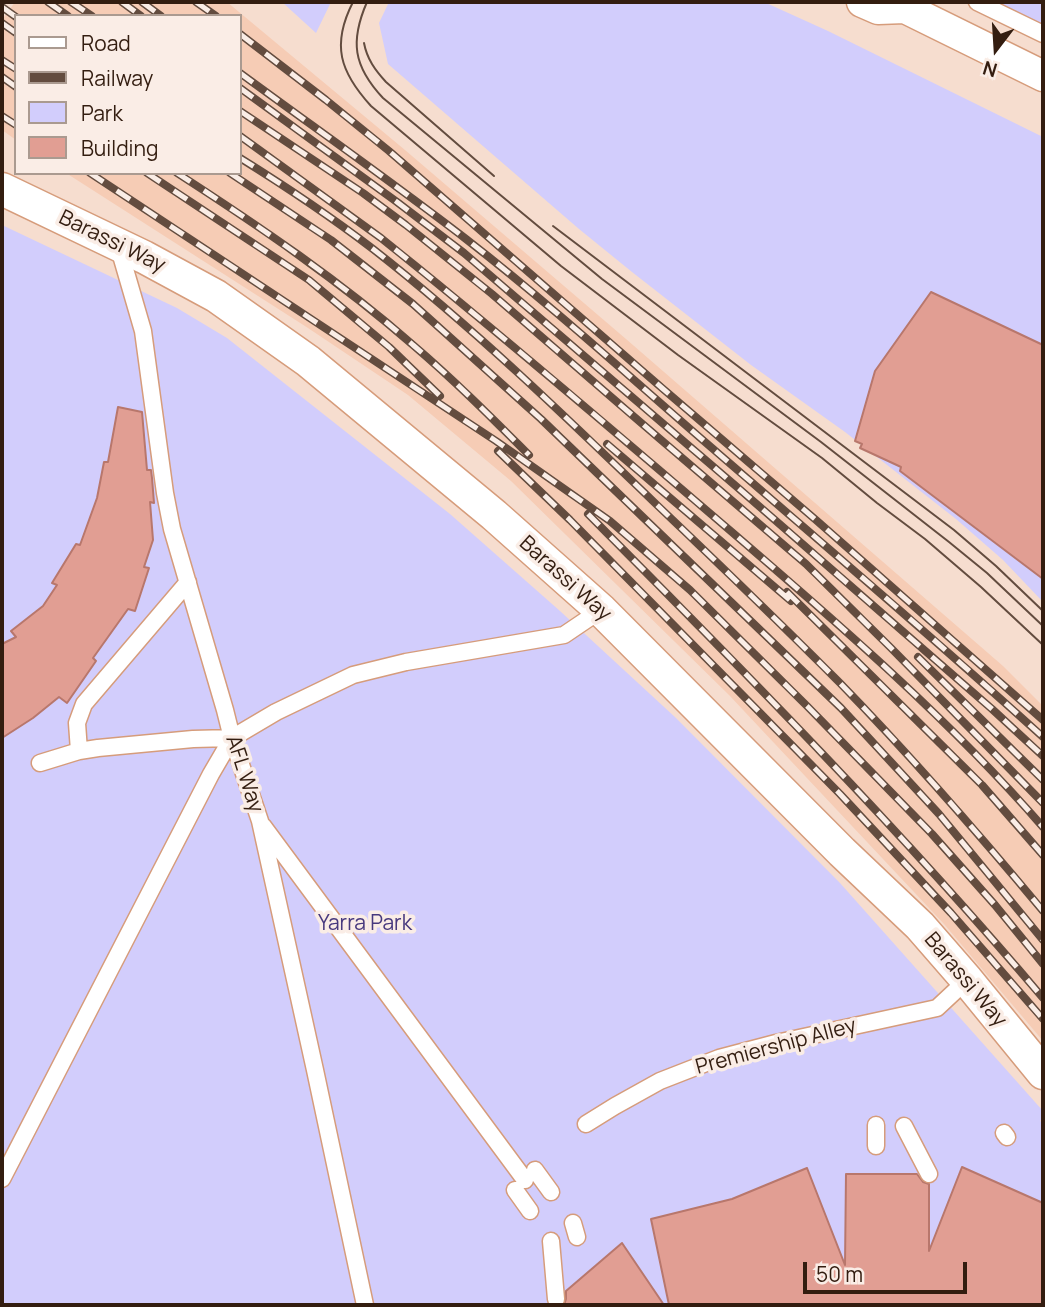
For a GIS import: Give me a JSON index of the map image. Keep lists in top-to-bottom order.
{
  "streets": {
    "main road": ["Barassi Way"],
    "street": ["AFL Way", "Premiership Alley"]
  },
  "crossings": [
    ["Barassi Way", "AFL Way"],
    ["Barassi Way", "Premiership Alley"]
  ],
  "parks": ["Yarra Park"],
  "legend": [
    "Road",
    "Railway",
    "Park",
    "Building"
  ],
  "scale_bar": "50 m",
  "north": "bottom"
}
